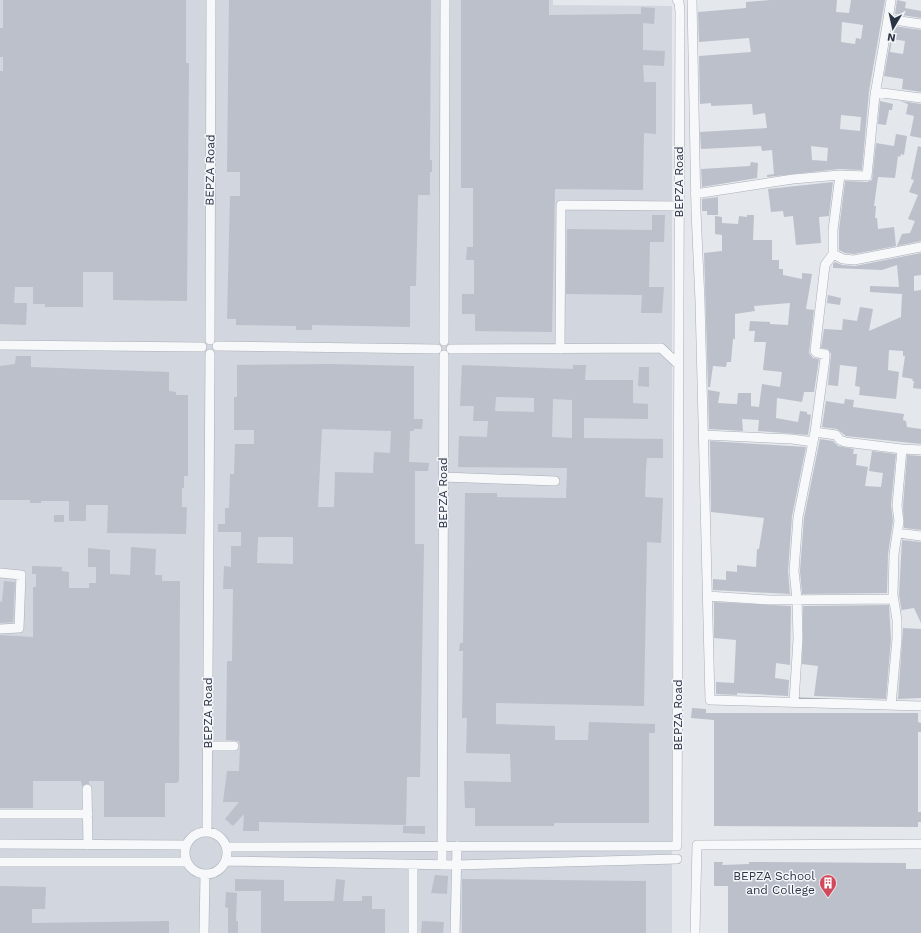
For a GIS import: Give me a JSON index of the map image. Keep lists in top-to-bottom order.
{
  "streets": {
    "street": ["BEPZA Road"]
  },
  "places": {
    "building": ["BEPZA School and College"]
  },
  "north": "bottom"
}
